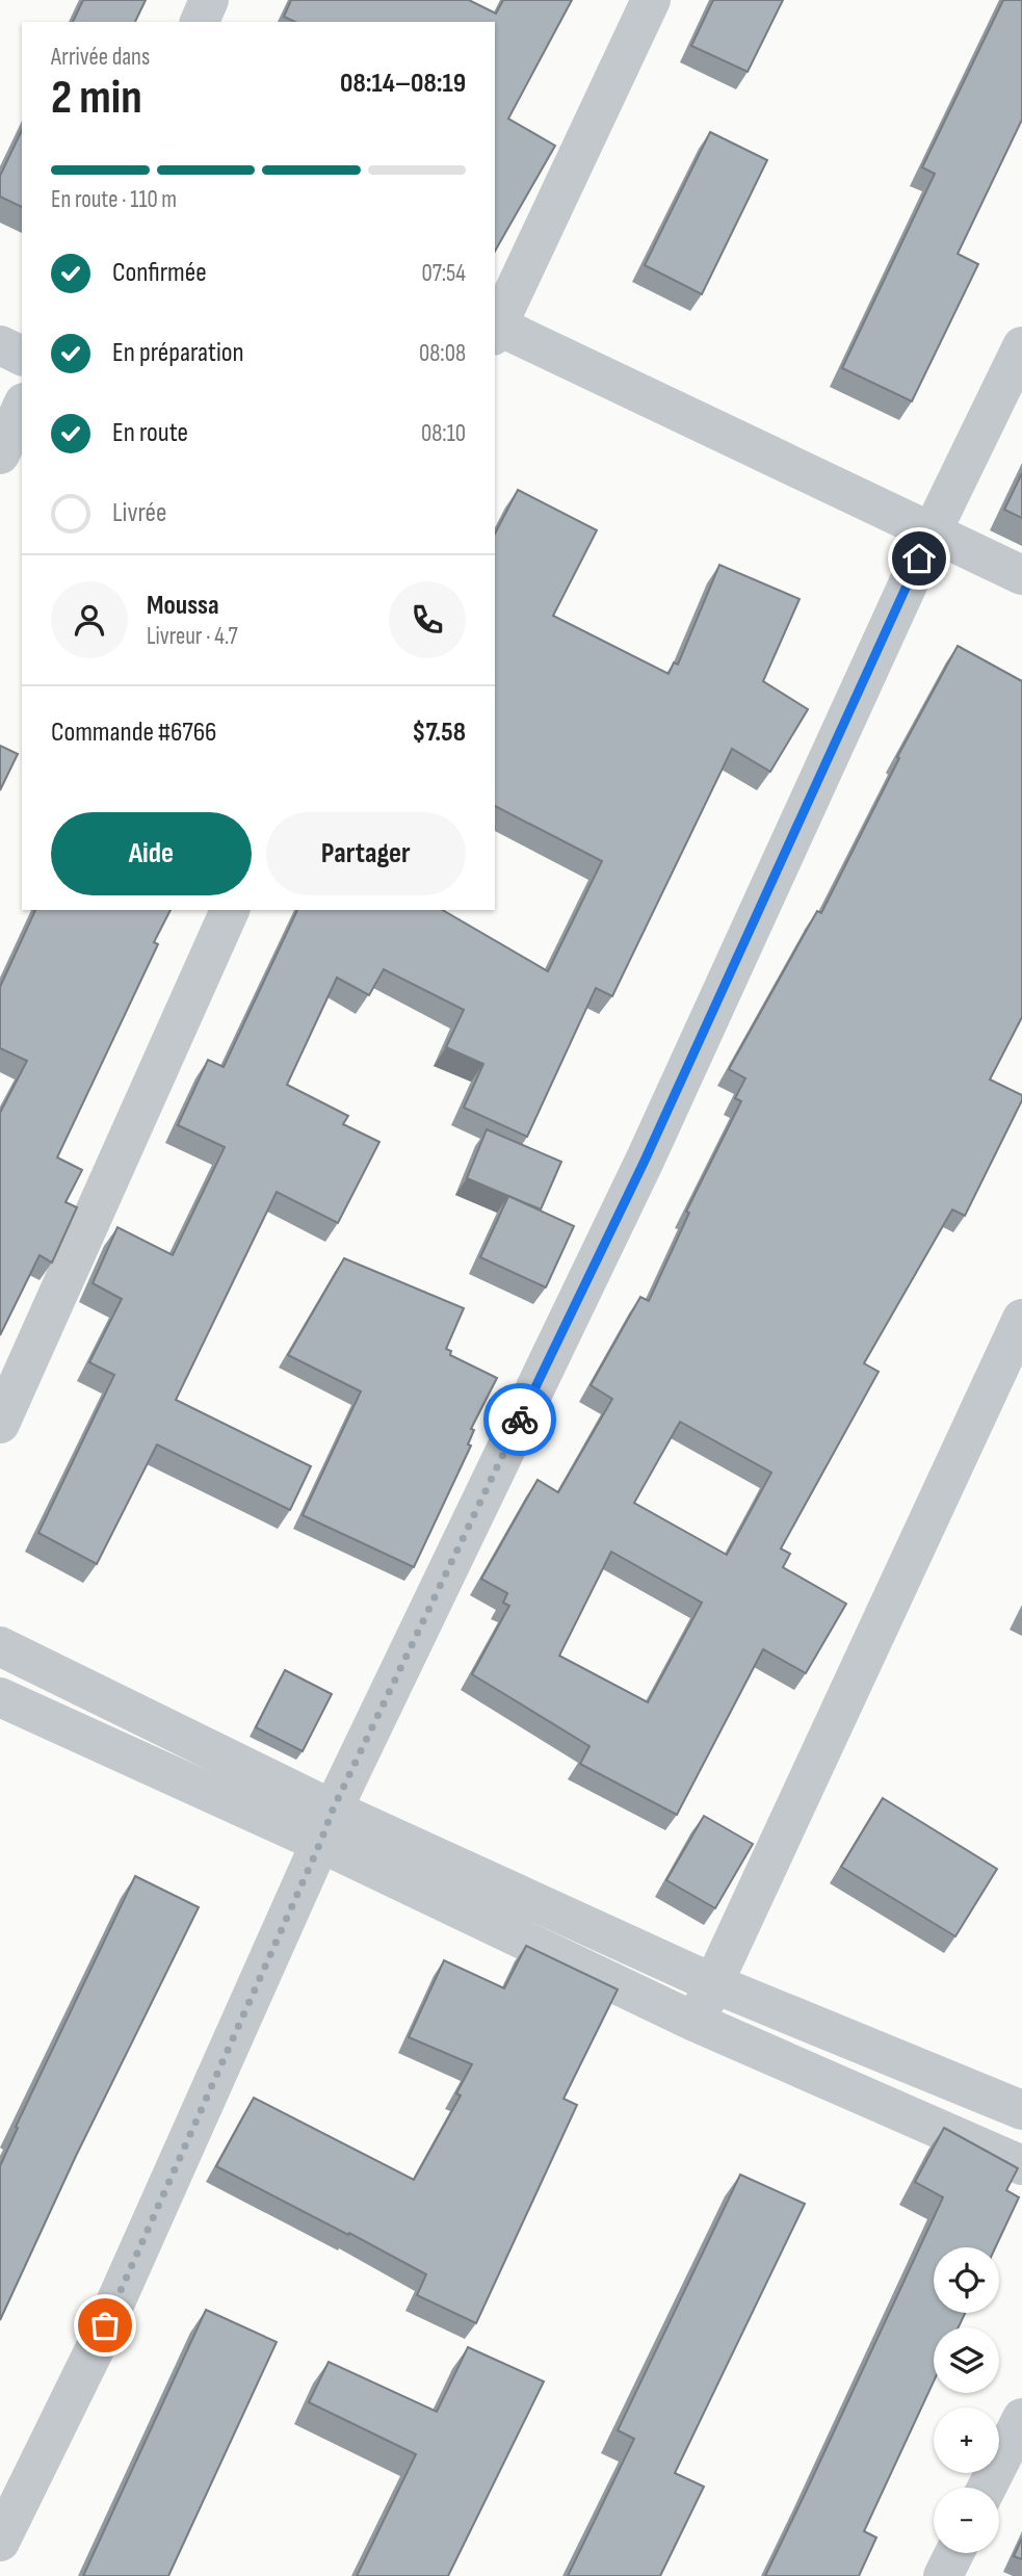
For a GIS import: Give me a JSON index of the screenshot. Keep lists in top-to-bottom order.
{
  "page": {
    "heading": ["2 min", "Arrivée dans", "08:14–08:19"],
    "panel": [
      "Moussa",
      "Livreur · 4.7",
      "Commande #6766",
      "$7.58"
    ],
    "bar": "En route · 110 m",
    "list": [
      ["Confirmée", "07:54"],
      ["En préparation", "08:08"],
      ["En route", "08:10"],
      "Livrée"
    ],
    "buttons": ["Aide", "Partager"],
    "map_buttons": ["+", "−"]
  }
}
